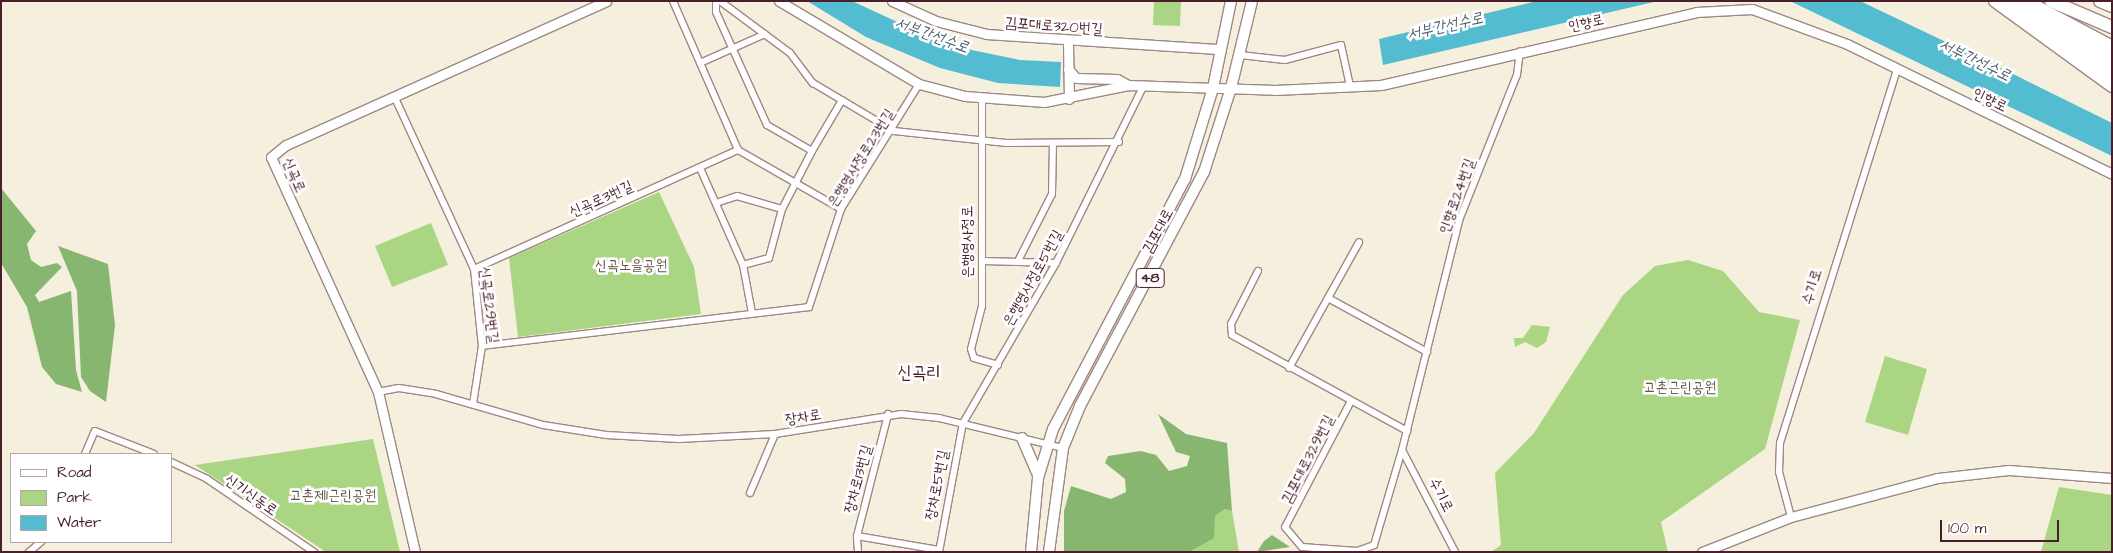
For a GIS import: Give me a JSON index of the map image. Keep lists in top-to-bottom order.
{
  "streets": {
    "main road": ["김포대로", "48"],
    "street": [
      "인향로",
      "김포대로320번길",
      "은행영사정로23번길",
      "신곡로",
      "인향로24번길",
      "신곡로3번길",
      "은행영사정로",
      "은행영사정로5번길",
      "수기로",
      "신곡로29번길",
      "장차로",
      "김포대로329번길",
      "장차로13번길",
      "장차로5번길",
      "신기신동로"
    ]
  },
  "crossings": [
    ["인향로", "인향로24번길"],
    ["인향로", "김포대로"],
    ["인향로", "수기로"],
    ["김포대로320번길", "김포대로"],
    ["은행영사정로23번길", "신곡로29번길"],
    ["신곡로", "신곡로29번길"],
    ["인향로24번길", "수기로"],
    ["인향로24번길", "김포대로329번길"],
    ["신곡로3번길", "신곡로29번길"],
    ["김포대로", "장차로"],
    ["은행영사정로", "은행영사정로5번길"],
    ["은행영사정로5번길", "장차로"],
    ["은행영사정로5번길", "장차로5번길"],
    ["신곡로29번길", "장차로"],
    ["장차로", "장차로13번길"],
    ["장차로", "장차로5번길"]
  ],
  "districts": ["신곡리"],
  "water": ["서부간선수로"],
  "parks": ["신곡노을공원", "고촌근린공원", "고촌제1근린공원"],
  "legend": ["Road", "Park", "Water"],
  "scale_bar": "100 m"
}
